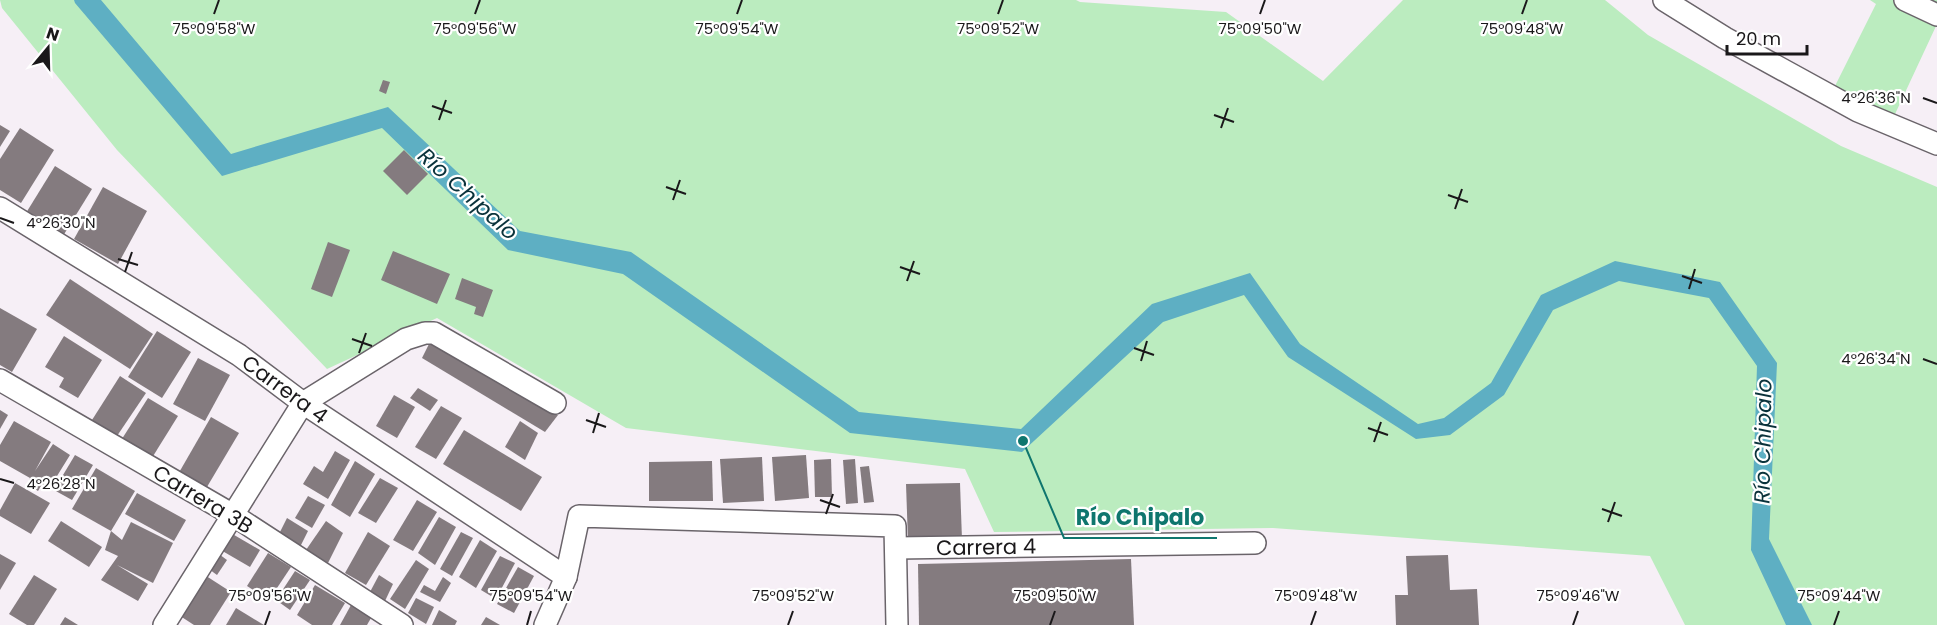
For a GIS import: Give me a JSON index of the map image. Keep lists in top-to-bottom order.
{
  "streets": {
    "street": ["Carrera 4", "Carrera 3B"]
  },
  "water": ["Río Chipalo"],
  "places": ["Río Chipalo"],
  "scale_bar": "20 m",
  "north": "top",
  "coordinates": [
    "75°09'58\"W",
    "75°09'54\"W",
    "75°09'52\"W",
    "75°09'56\"W",
    "75°09'50\"W",
    "75°09'48\"W",
    "4°26'36\"N",
    "4°26'30\"N",
    "4°26'34\"N",
    "4°26'28\"N",
    "75°09'46\"W",
    "75°09'44\"W"
  ]
}
